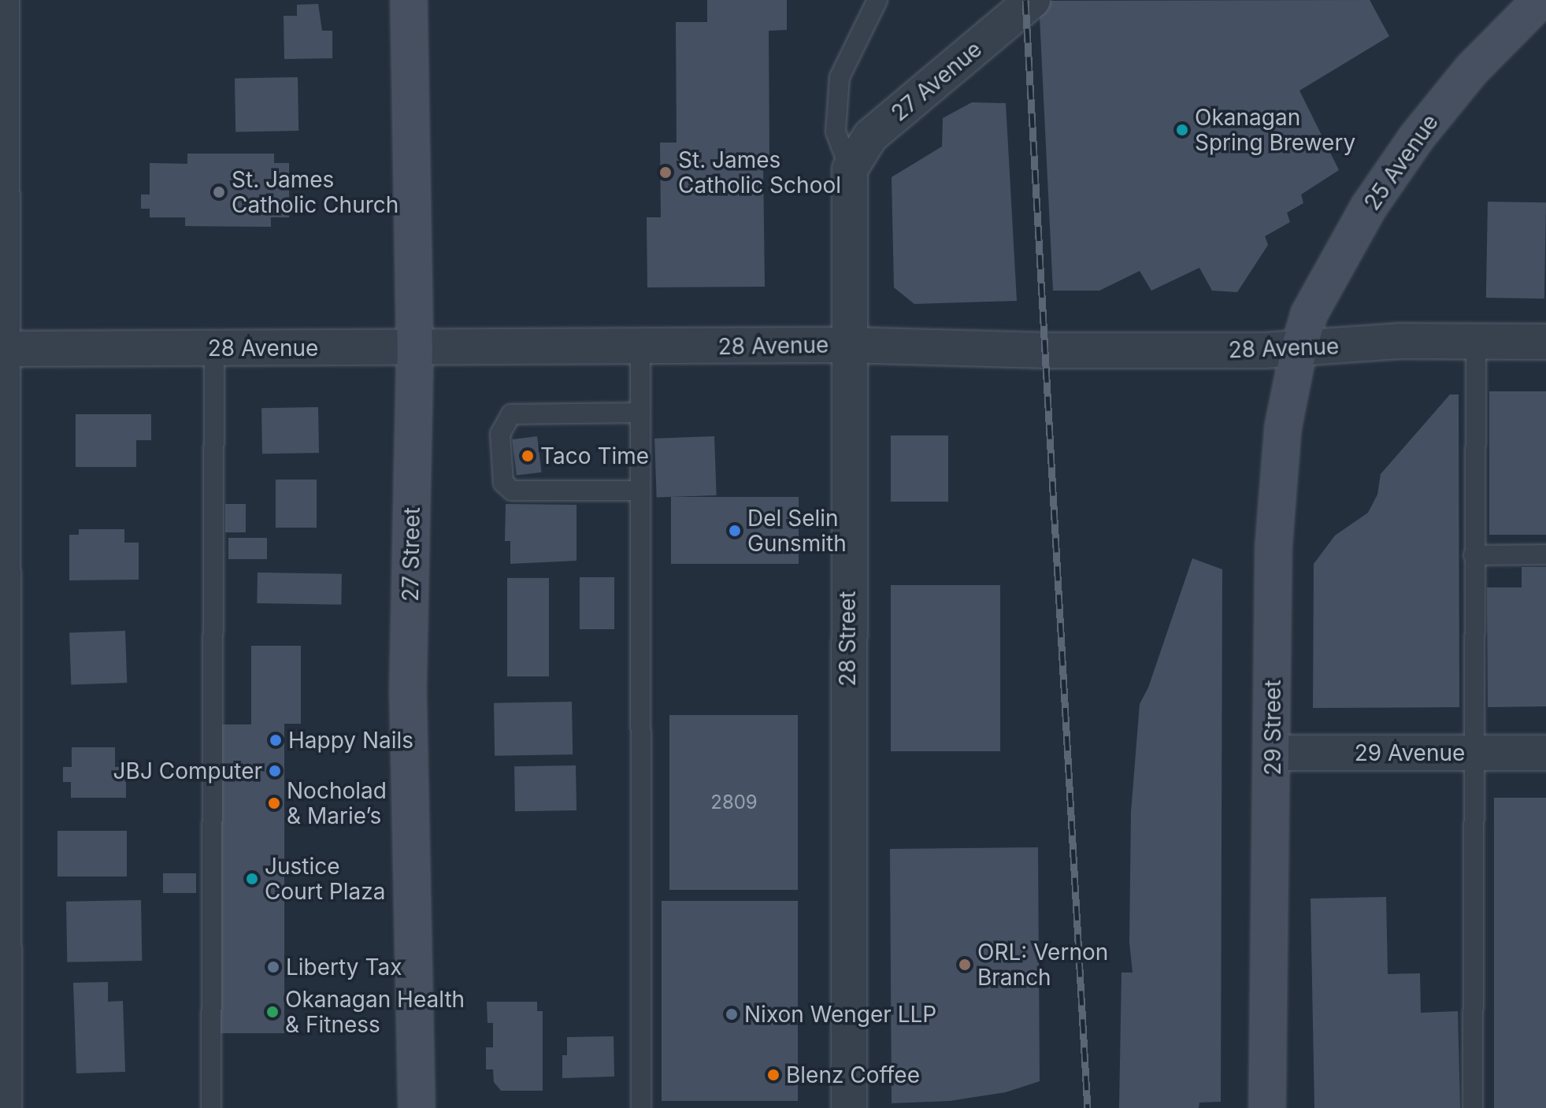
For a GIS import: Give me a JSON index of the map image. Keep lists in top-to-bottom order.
{
  "streets": {
    "street": [
      "27 Avenue",
      "25 Avenue",
      "28 Avenue",
      "27 Street",
      "28 Street",
      "29 Street",
      "29 Avenue"
    ]
  },
  "crossings": [
    ["27 Avenue", "28 Street"],
    ["25 Avenue", "28 Avenue"],
    ["25 Avenue", "29 Street"],
    ["28 Avenue", "27 Street"],
    ["28 Avenue", "28 Street"],
    ["28 Avenue", "29 Street"],
    ["29 Street", "29 Avenue"]
  ],
  "places": [
    "Okanagan Spring Brewery",
    "St. James Catholic School",
    "St. James Catholic Church",
    "Taco Time",
    "Del Selin Gunsmith",
    "Happy Nails",
    "JBJ Computer",
    "Nocholad & Marie’s",
    "Justice Court Plaza",
    "ORL: Vernon Branch",
    "Liberty Tax",
    "Okanagan Health & Fitness",
    "Nixon Wenger LLP",
    "Blenz Coffee"
  ],
  "house_numbers": ["2809"]
}
